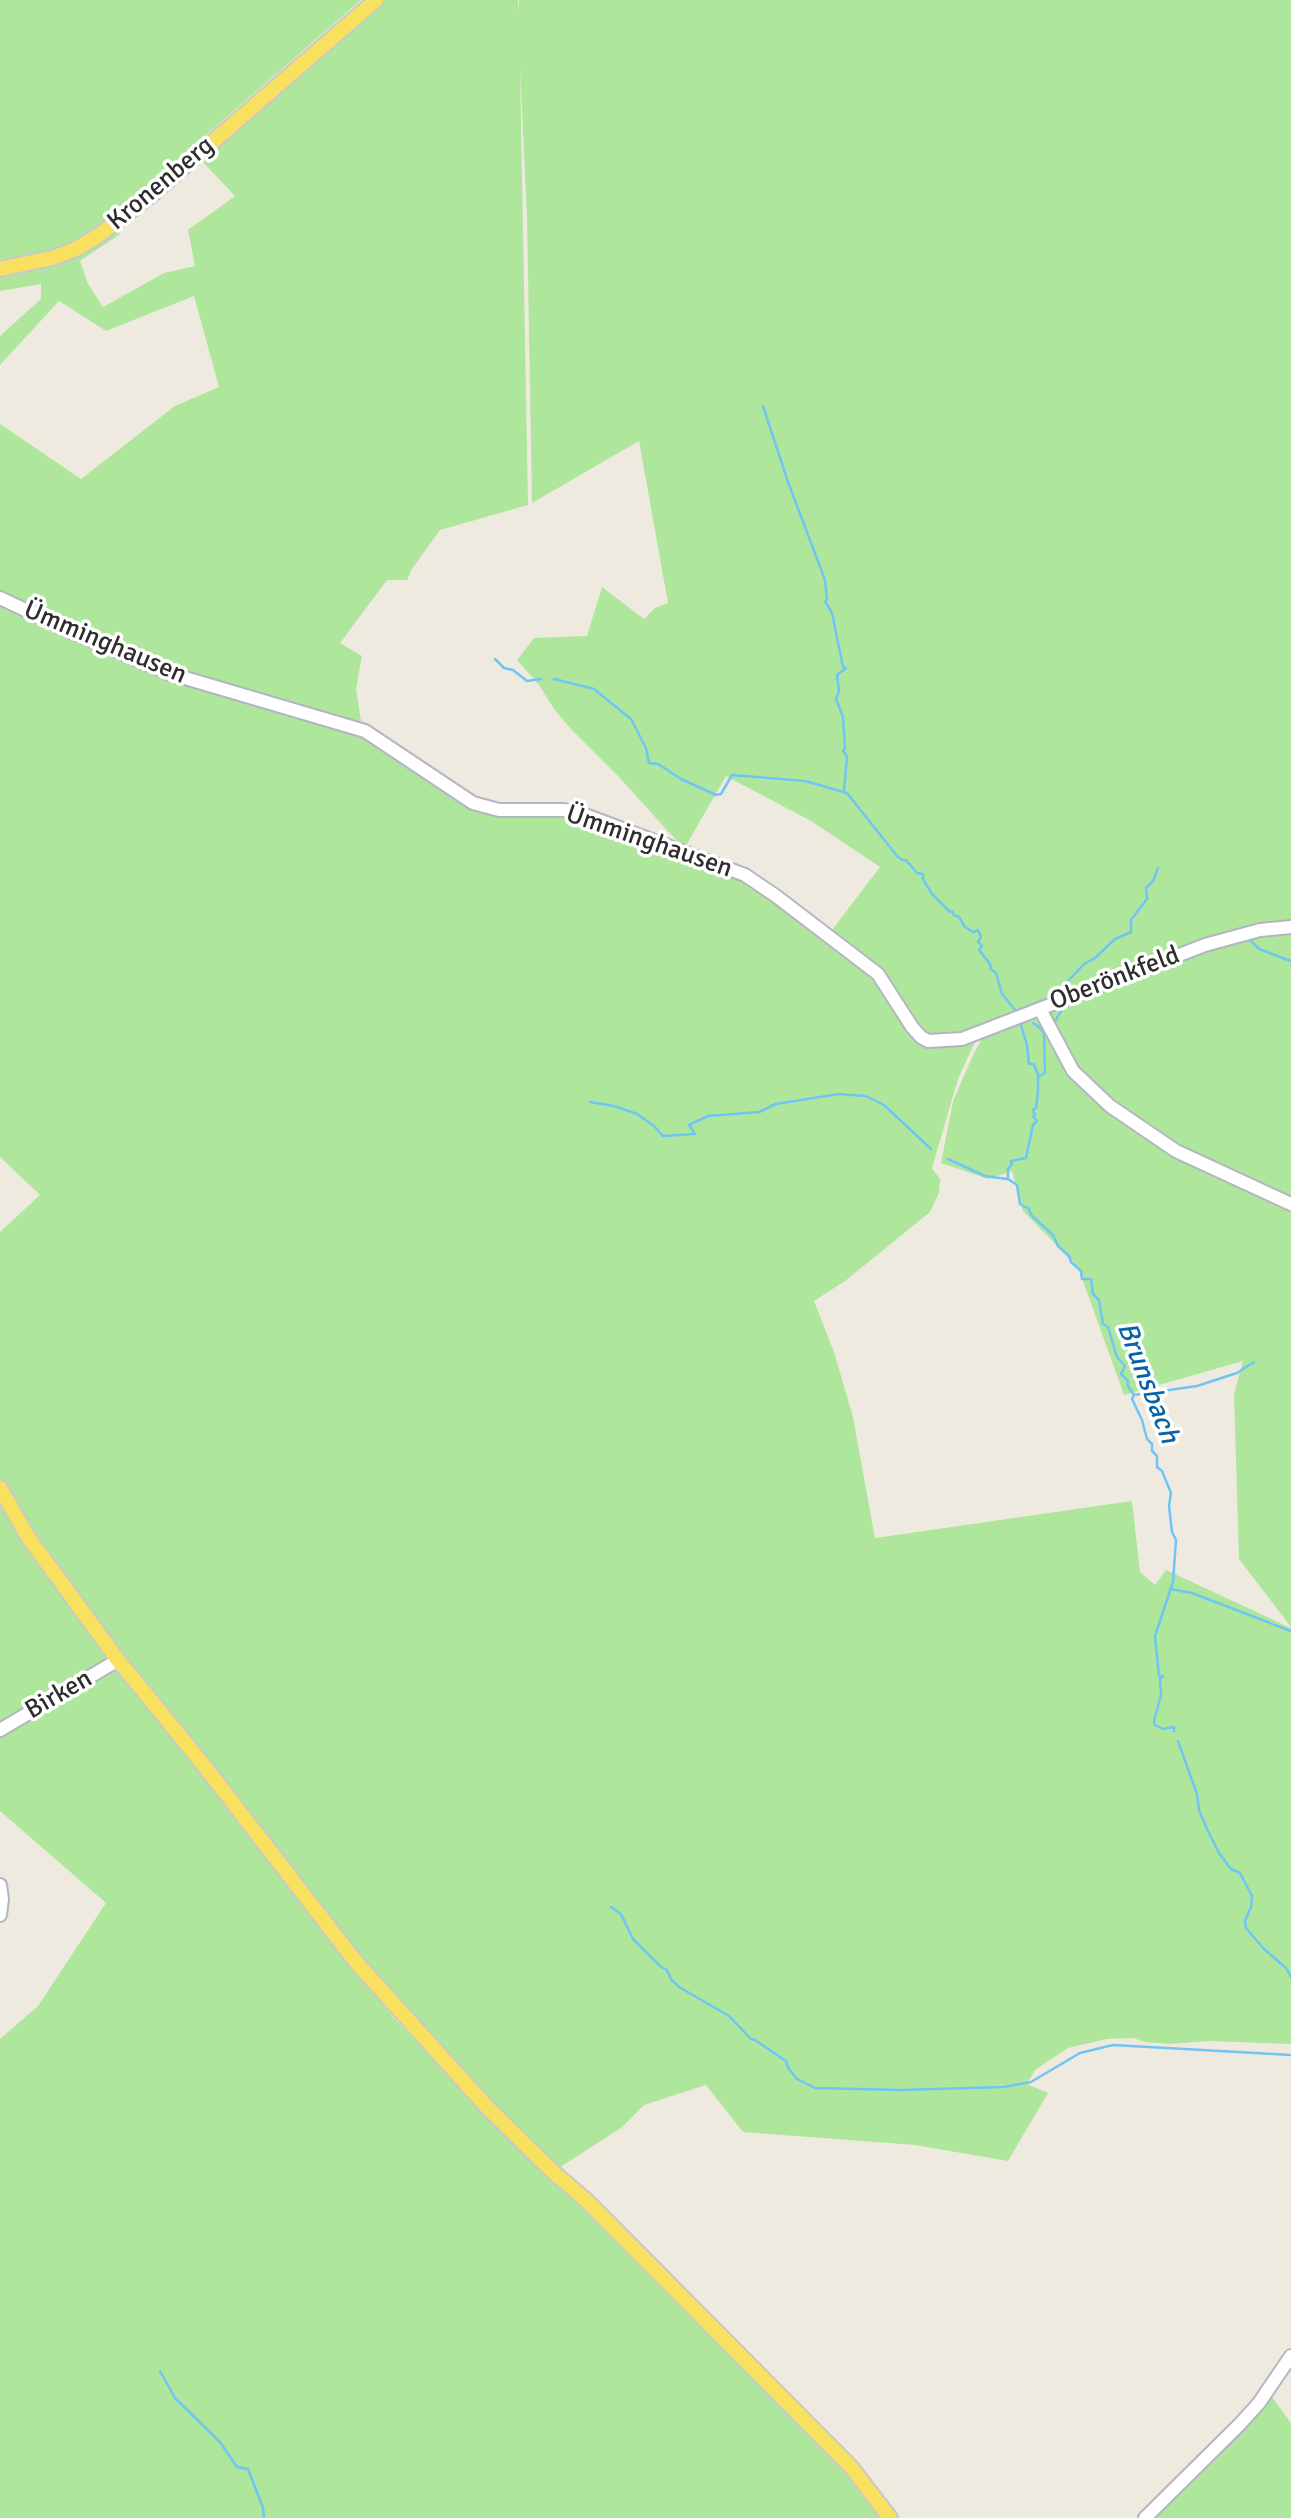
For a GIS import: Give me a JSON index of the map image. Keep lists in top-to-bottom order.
{
  "streets": {
    "main road": ["Kronenberg"],
    "street": ["Ümminghausen", "Oberönkfeld", "Birken"]
  },
  "crossings": [
    ["Ümminghausen", "Oberönkfeld"]
  ],
  "water": ["Brunsbach"]
}
